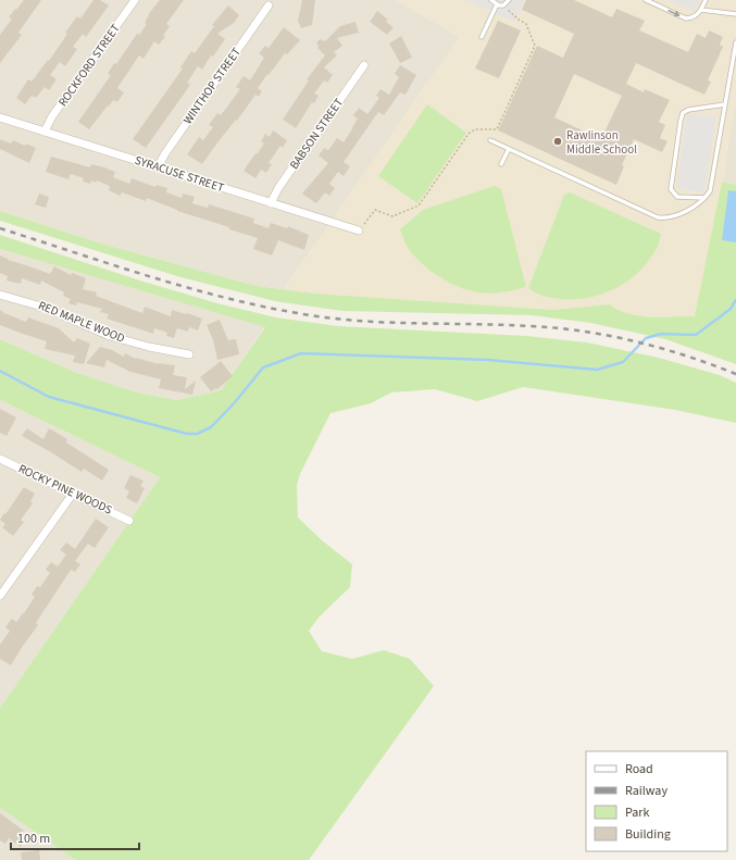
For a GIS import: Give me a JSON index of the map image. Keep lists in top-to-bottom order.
{
  "streets": {
    "street": [
      "ROCKFORD STREET",
      "WINTHOP STREET",
      "BABSON STREET",
      "SYRACUSE STREET",
      "RED MAPLE WOOD",
      "ROCKY PINE WOODS"
    ]
  },
  "crossings": [
    ["ROCKFORD STREET", "SYRACUSE STREET"],
    ["WINTHOP STREET", "SYRACUSE STREET"],
    ["BABSON STREET", "SYRACUSE STREET"]
  ],
  "places": ["Rawlinson Middle School"],
  "legend": [
    "Road",
    "Railway",
    "Park",
    "Building"
  ],
  "scale_bar": "100 m"
}
